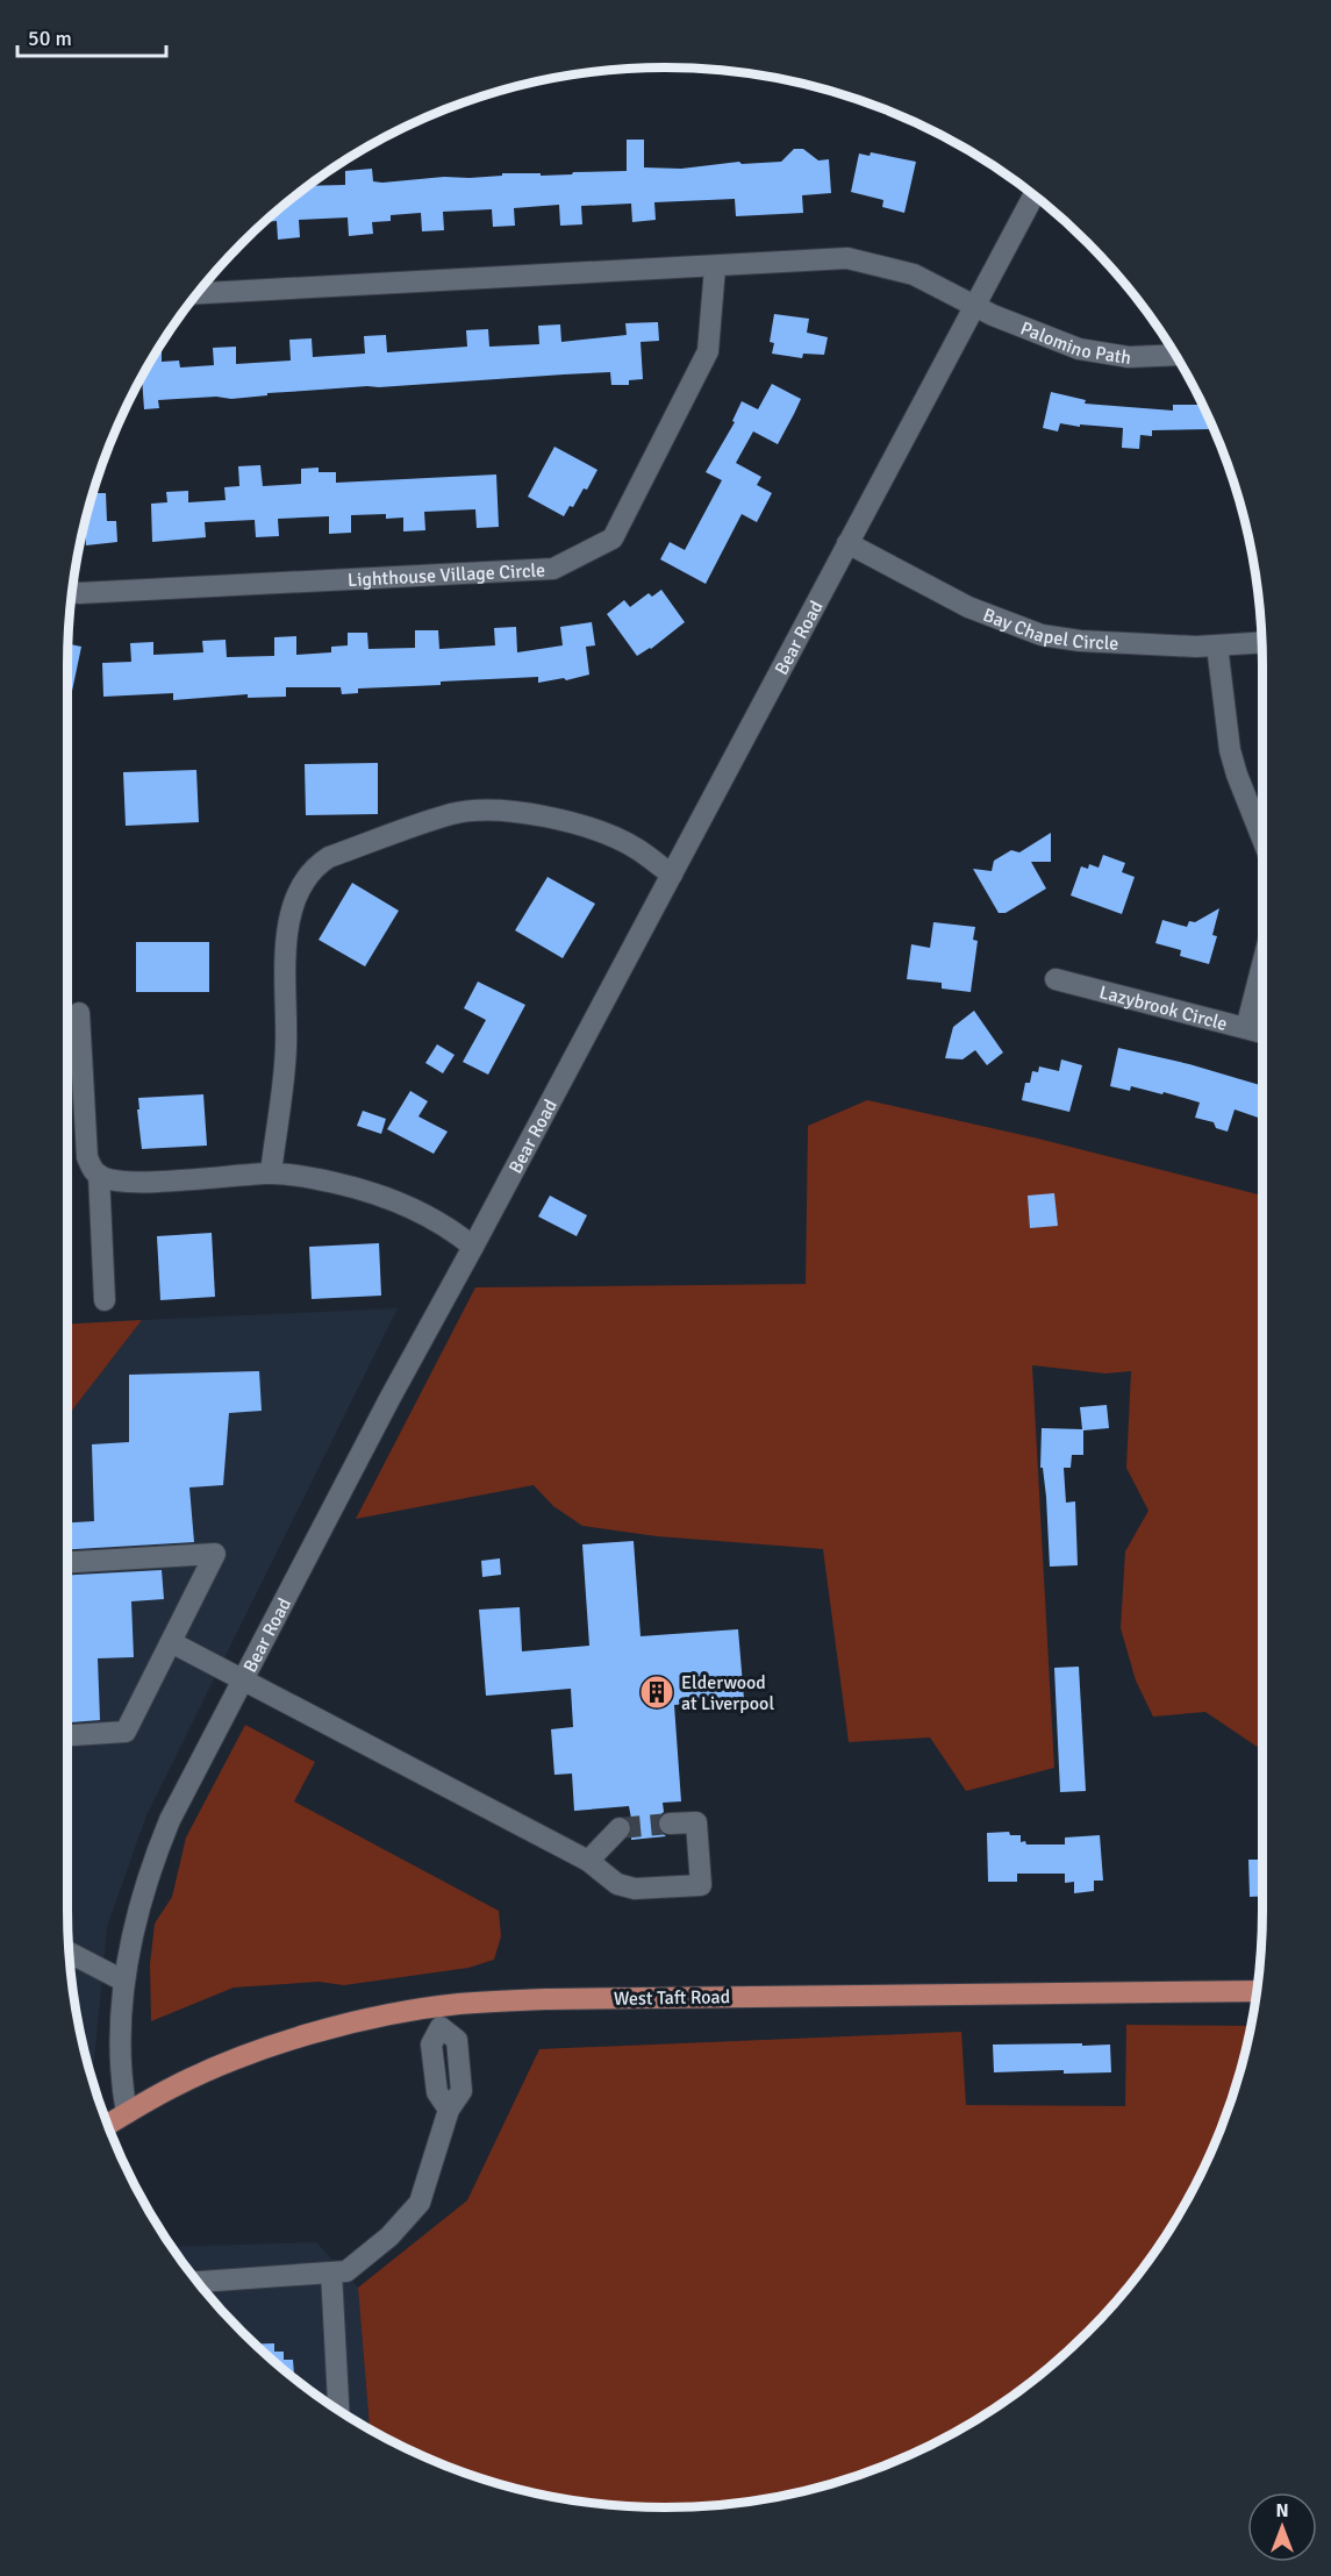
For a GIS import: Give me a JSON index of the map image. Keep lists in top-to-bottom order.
{
  "streets": {
    "main road": ["West Taft Road"],
    "street": [
      "Palomino Path",
      "Lighthouse Village Circle",
      "Bay Chapel Circle",
      "Bear Road",
      "Lazybrook Circle"
    ]
  },
  "crossings": [
    ["Palomino Path", "Bear Road"],
    ["Bay Chapel Circle", "Bear Road"],
    ["Bear Road", "West Taft Road"]
  ],
  "places": {
    "building": ["Elderwood at Liverpool"]
  },
  "scale_bar": "50 m",
  "north": "top"
}
